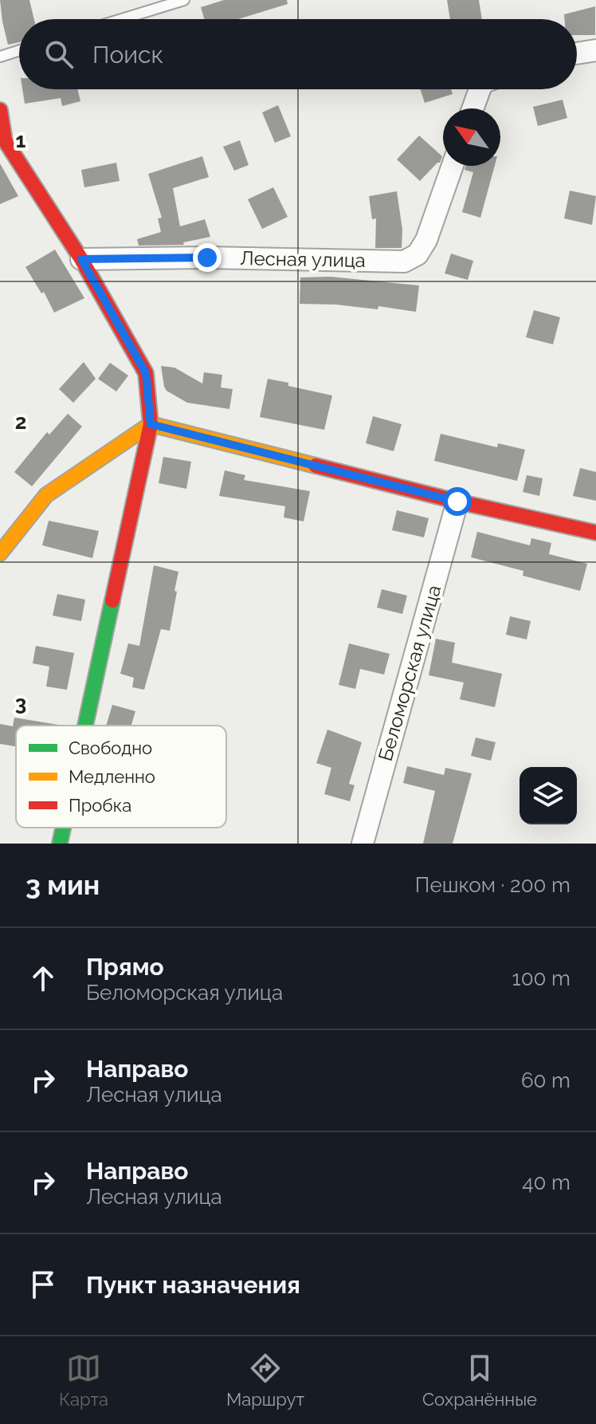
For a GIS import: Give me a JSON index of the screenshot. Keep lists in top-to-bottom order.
{
  "streets": {
    "street": ["Лесная улица", "Беломорская улица"]
  },
  "legend": ["Свободно", "Медленно", "Пробка"],
  "north": "top left",
  "page": {
    "search": "Поиск",
    "heading": ["3 мин", "Пешком · 200 m"],
    "list": [
      ["Прямо", "Беломорская улица", "100 m"],
      ["Направо", "Лесная улица", "60 m"],
      ["Направо", "Лесная улица", "40 m"],
      "Пункт назначения"
    ],
    "nav": ["Карта", "Маршрут", "Сохранённые"]
  },
  "grid": {
    "rows": ["1", "2", "3"]
  }
}
